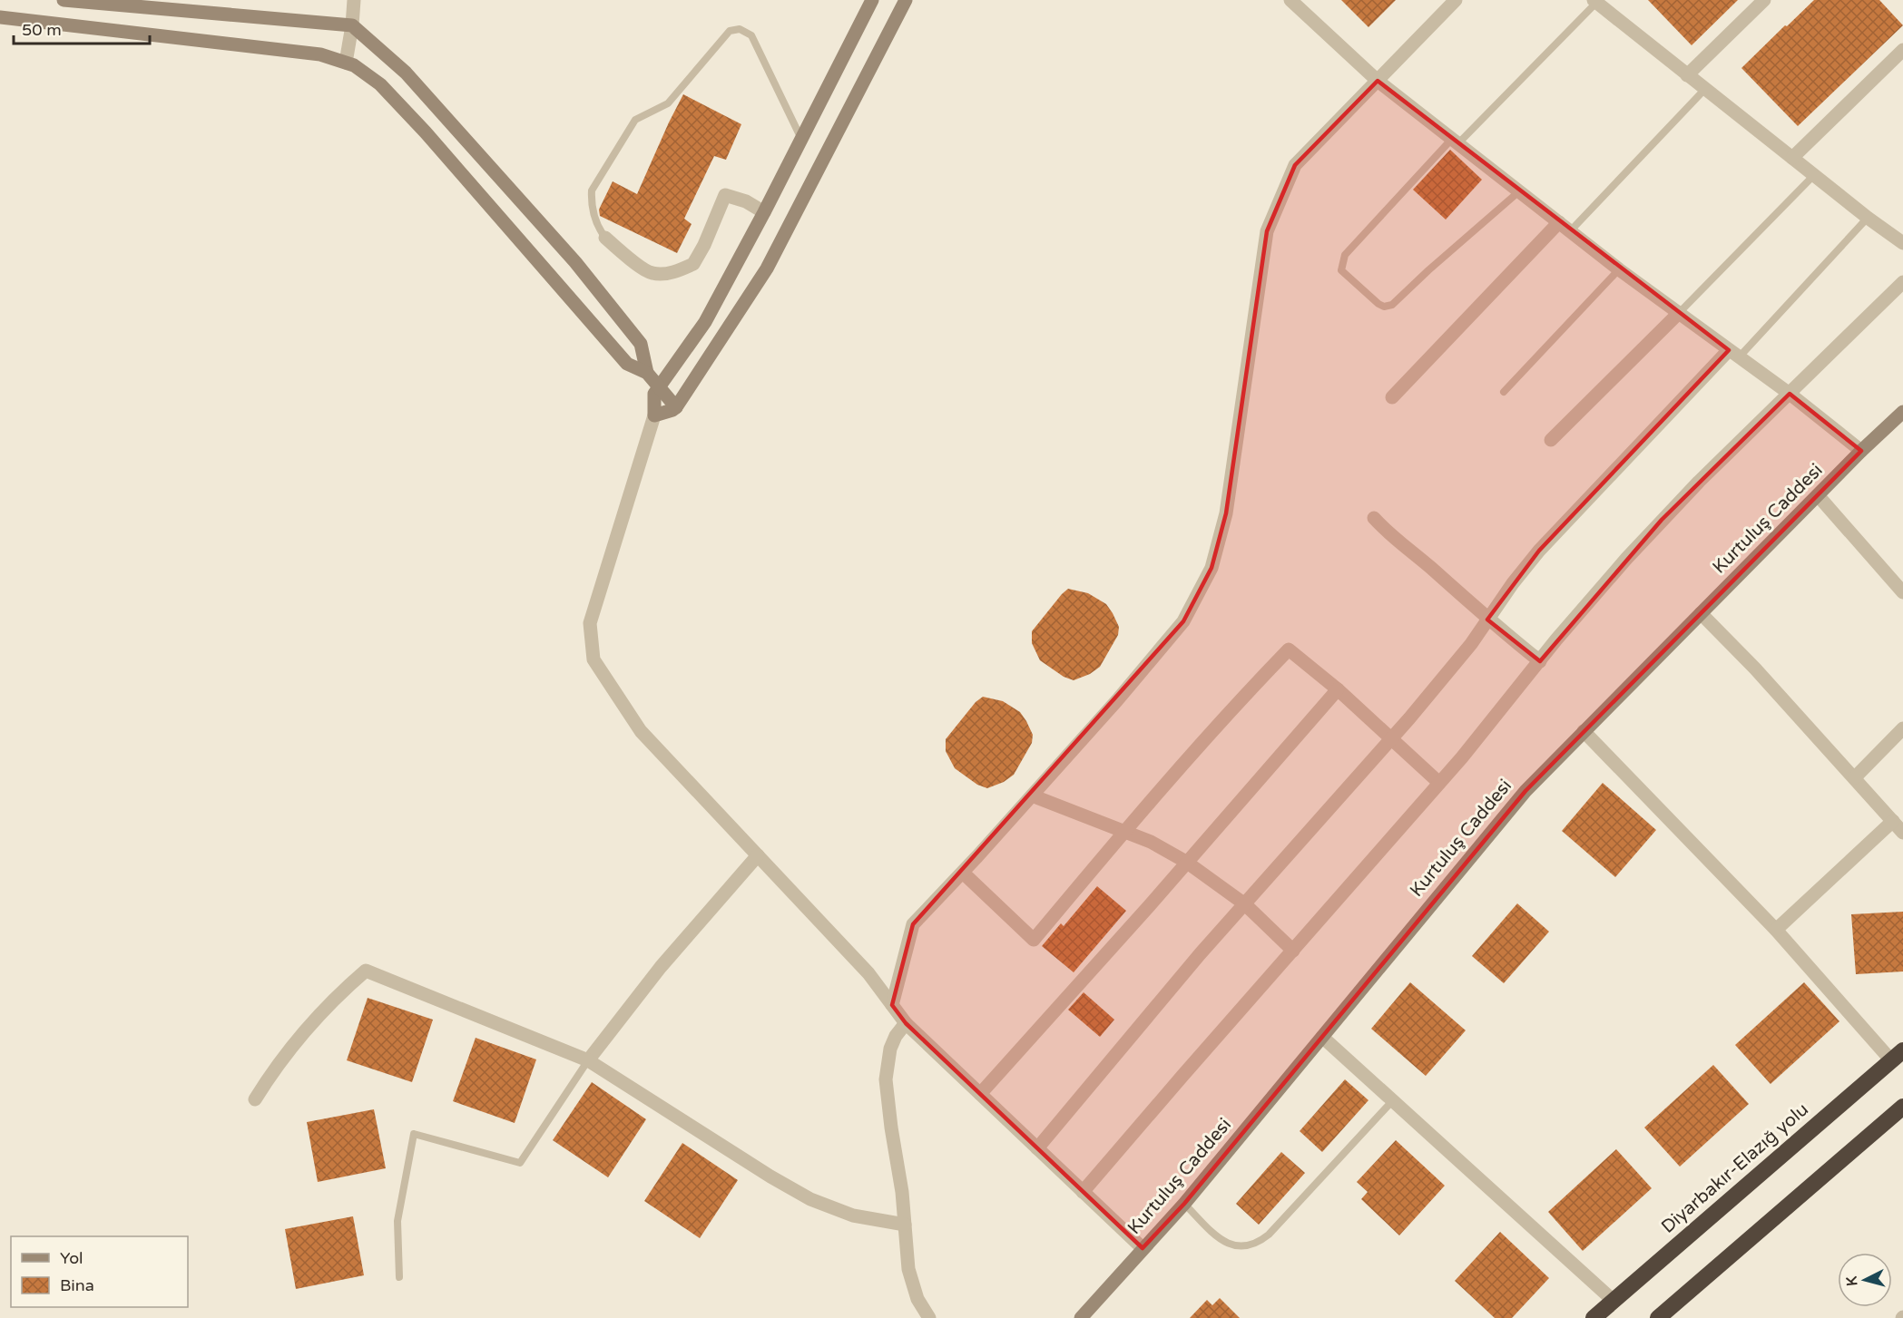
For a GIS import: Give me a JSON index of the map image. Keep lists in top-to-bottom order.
{
  "streets": {
    "highway": ["Diyarbakır-Elazığ yolu"],
    "street": ["Kurtuluş Caddesi"]
  },
  "legend": ["Yol", "Bina"],
  "scale_bar": "50 m",
  "north": "left"
}
